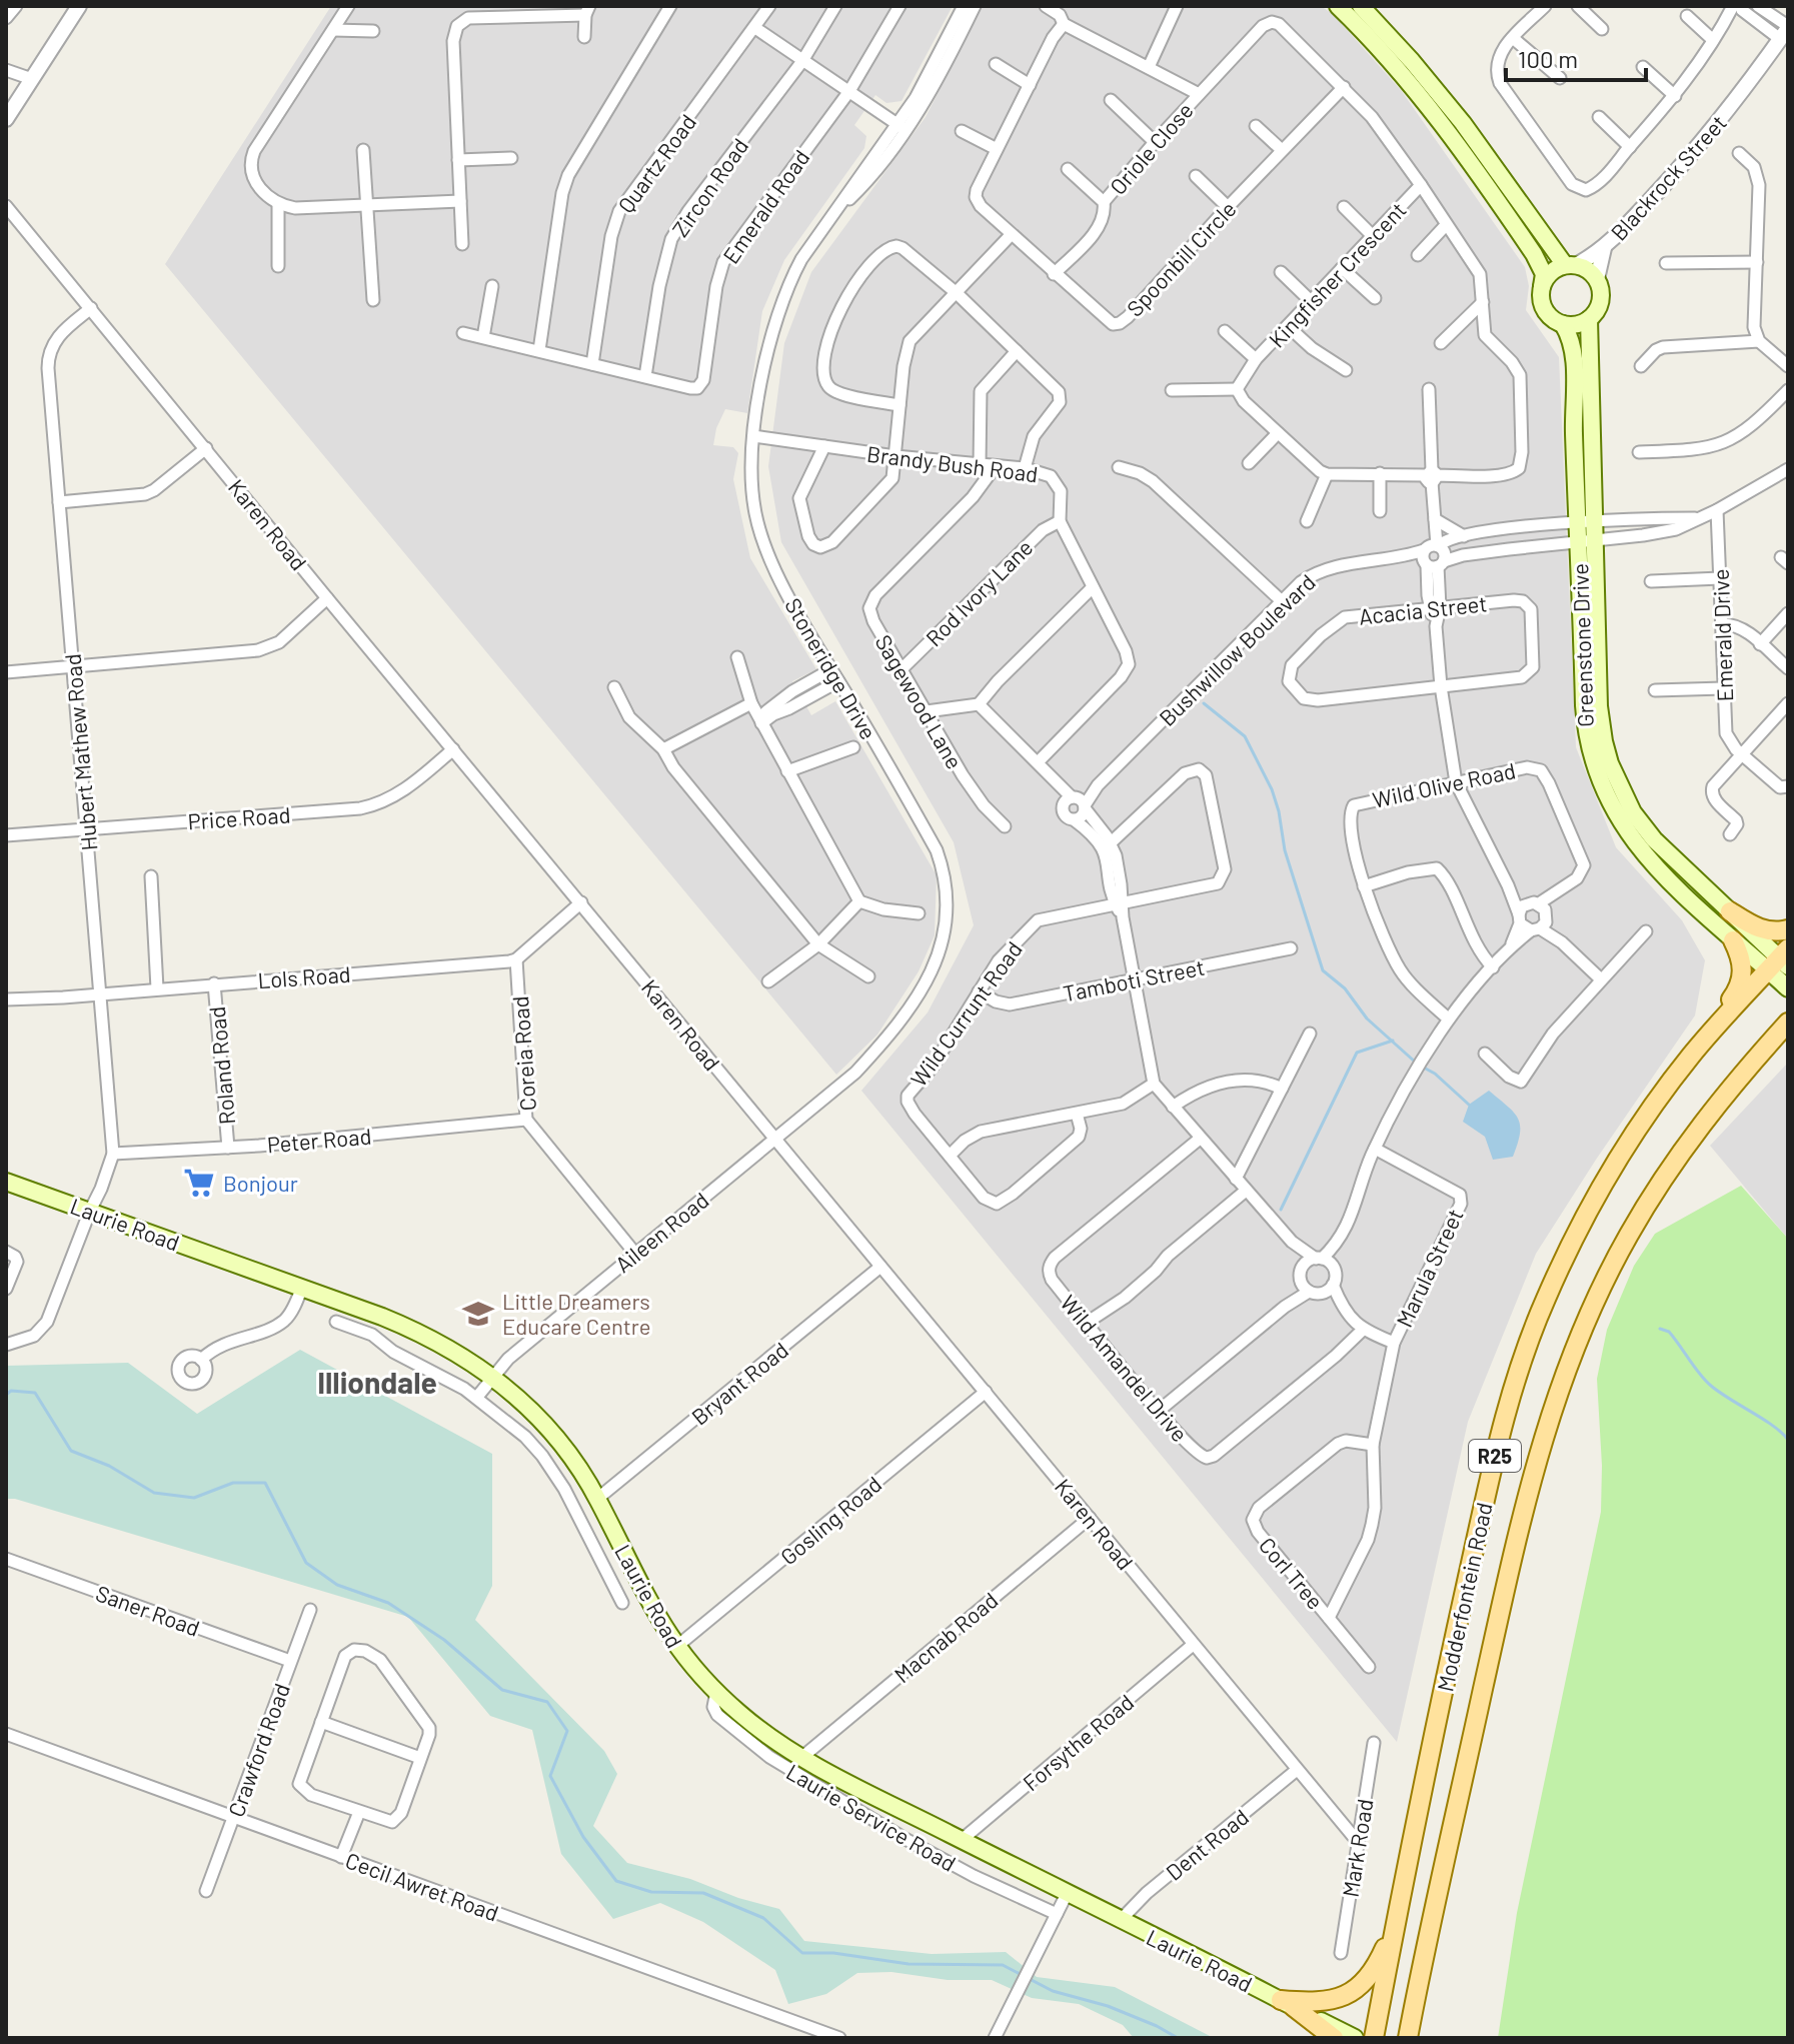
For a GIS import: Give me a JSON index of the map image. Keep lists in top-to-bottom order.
{
  "streets": {
    "main road": [
      "Greenstone Drive",
      "Laurie Road",
      "R25",
      "Modderfontein Road"
    ],
    "street": [
      "Oriole Close",
      "Quartz Road",
      "Blackrock Street",
      "Zircon Road",
      "Emerald Road",
      "Spoonbill Circle",
      "Kingfisher Crescent",
      "Brandy Bush Road",
      "Karen Road",
      "Rod Ivory Lane",
      "Acacia Street",
      "Emerald Drive",
      "Bushwillow Boulevard",
      "Stoneridge Drive",
      "Sagewood Lane",
      "Hubert Mathew Road",
      "Wild Olive Road",
      "Price Road",
      "Lols Road",
      "Tamboti Street",
      "Wild Currunt Road",
      "Coreia Road",
      "Roland Road",
      "Peter Road",
      "Aileen Road",
      "Marula Street",
      "Wild Amandel Drive",
      "Bryant Road",
      "Gosling Road",
      "Corl Tree",
      "Saner Road",
      "Macnab Road",
      "Forsythe Road",
      "Crawford Road",
      "Laurie Service Road",
      "Dent Road",
      "Mark Road",
      "Cecil Awret Road"
    ]
  },
  "crossings": [
    ["Oriole Close", "Spoonbill Circle"],
    ["Blackrock Street", "Greenstone Drive"],
    ["Zircon Road", "Emerald Road"],
    ["Brandy Bush Road", "Rod Ivory Lane"],
    ["Brandy Bush Road", "Stoneridge Drive"],
    ["Brandy Bush Road", "Sagewood Lane"],
    ["Karen Road", "Hubert Mathew Road"],
    ["Karen Road", "Price Road"],
    ["Karen Road", "Aileen Road"],
    ["Karen Road", "Bryant Road"],
    ["Karen Road", "Gosling Road"],
    ["Karen Road", "Macnab Road"],
    ["Karen Road", "Forsythe Road"],
    ["Karen Road", "Dent Road"],
    ["Karen Road", "Mark Road"],
    ["Rod Ivory Lane", "Sagewood Lane"],
    ["Emerald Drive", "Bushwillow Boulevard"],
    ["Greenstone Drive", "Bushwillow Boulevard"],
    ["Greenstone Drive", "Modderfontein Road"],
    ["Stoneridge Drive", "Aileen Road"],
    ["Hubert Mathew Road", "Price Road"],
    ["Hubert Mathew Road", "Lols Road"],
    ["Hubert Mathew Road", "Peter Road"],
    ["Hubert Mathew Road", "Laurie Road"],
    ["Lols Road", "Coreia Road"],
    ["Lols Road", "Roland Road"],
    ["Tamboti Street", "Wild Currunt Road"],
    ["Coreia Road", "Peter Road"],
    ["Coreia Road", "Aileen Road"],
    ["Roland Road", "Peter Road"],
    ["Laurie Road", "Aileen Road"],
    ["Laurie Road", "Bryant Road"],
    ["Laurie Road", "Gosling Road"],
    ["Laurie Road", "Macnab Road"],
    ["Laurie Road", "Forsythe Road"],
    ["Laurie Road", "Laurie Service Road"],
    ["Laurie Road", "Dent Road"],
    ["Marula Street", "Corl Tree"],
    ["Saner Road", "Crawford Road"],
    ["Crawford Road", "Cecil Awret Road"]
  ],
  "districts": ["Illiondale"],
  "places": {
    "supermarket": ["Bonjour"],
    "school or university": ["Little Dreamers Educare Centre"]
  },
  "scale_bar": "100 m"
}
